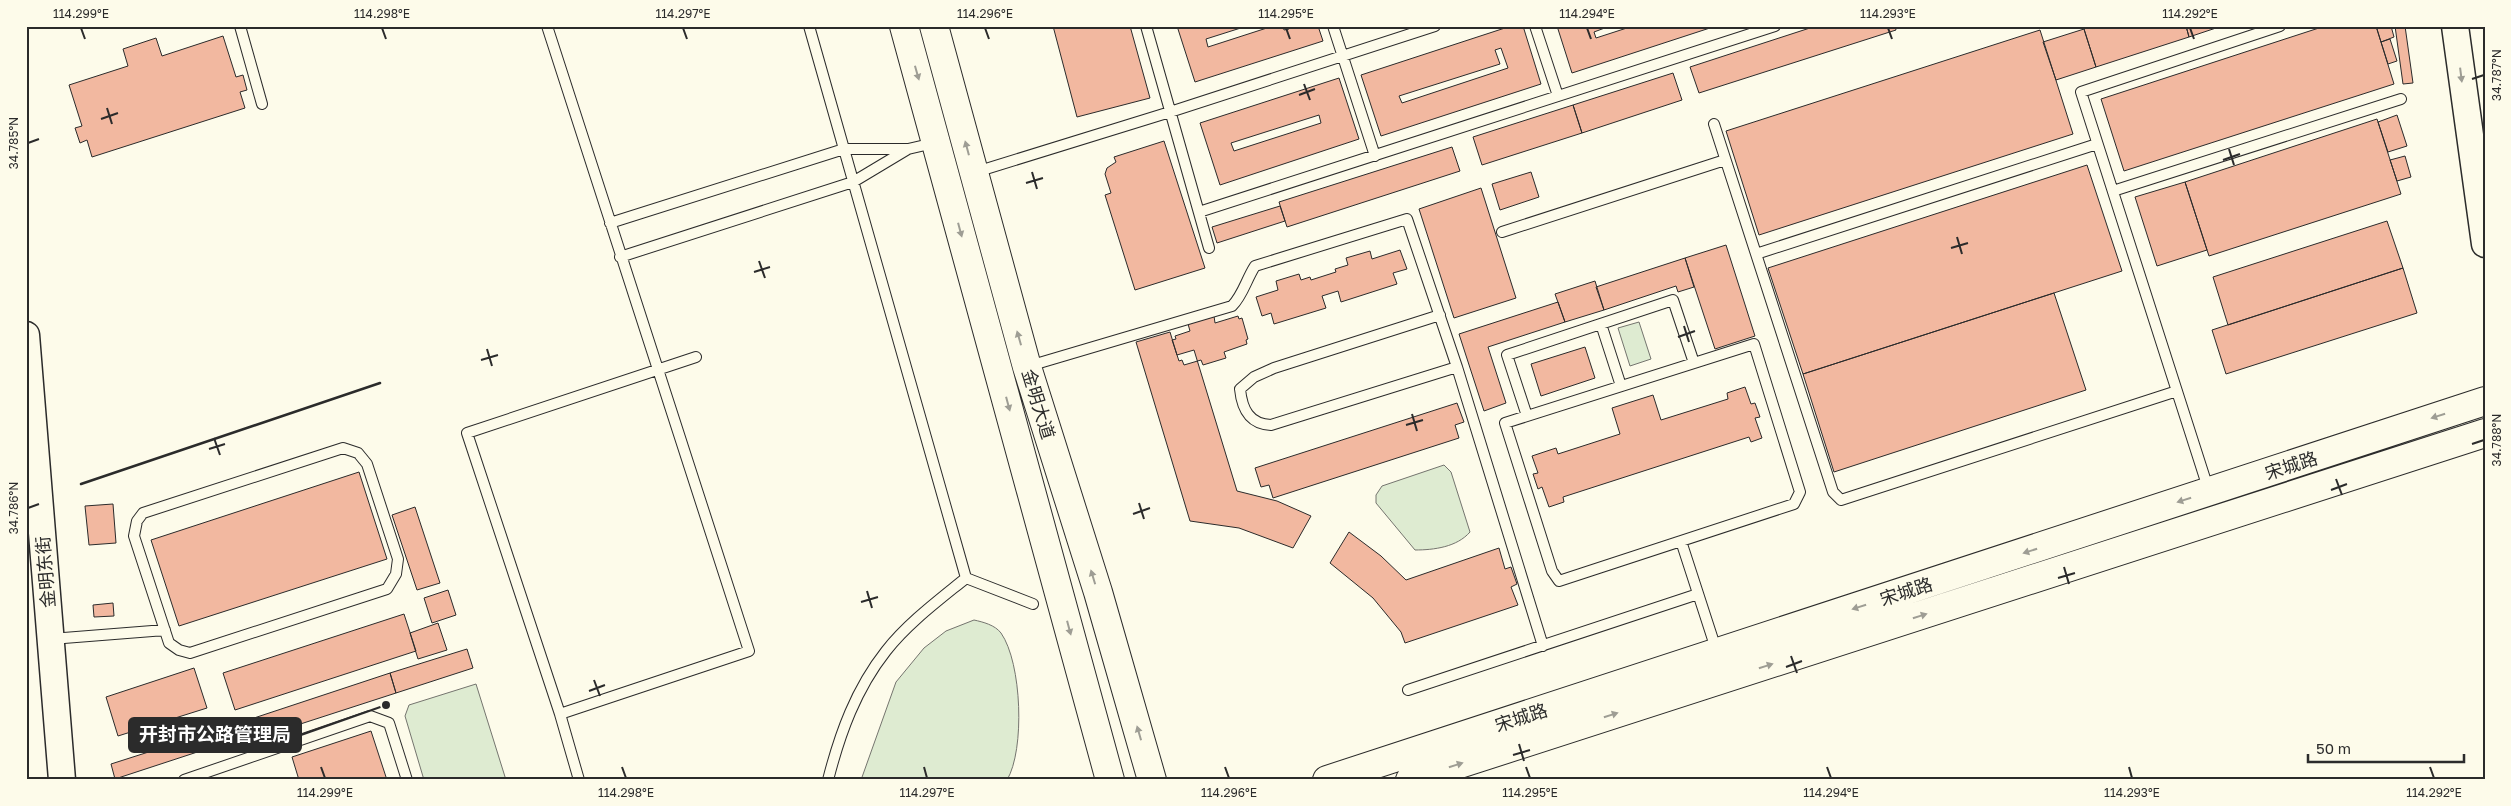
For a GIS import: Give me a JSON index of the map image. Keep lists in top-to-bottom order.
{
  "streets": {
    "main road": ["金明大道", "宋城路"],
    "street": ["金明东街"]
  },
  "places": ["开封市公路管理局"],
  "scale_bar": "50 m",
  "coordinates": [
    "114.299°E",
    "114.298°E",
    "114.297°E",
    "114.296°E",
    "114.295°E",
    "114.294°E",
    "114.293°E",
    "114.292°E",
    "34.787°N",
    "34.785°N",
    "34.788°N",
    "34.786°N"
  ]
}
